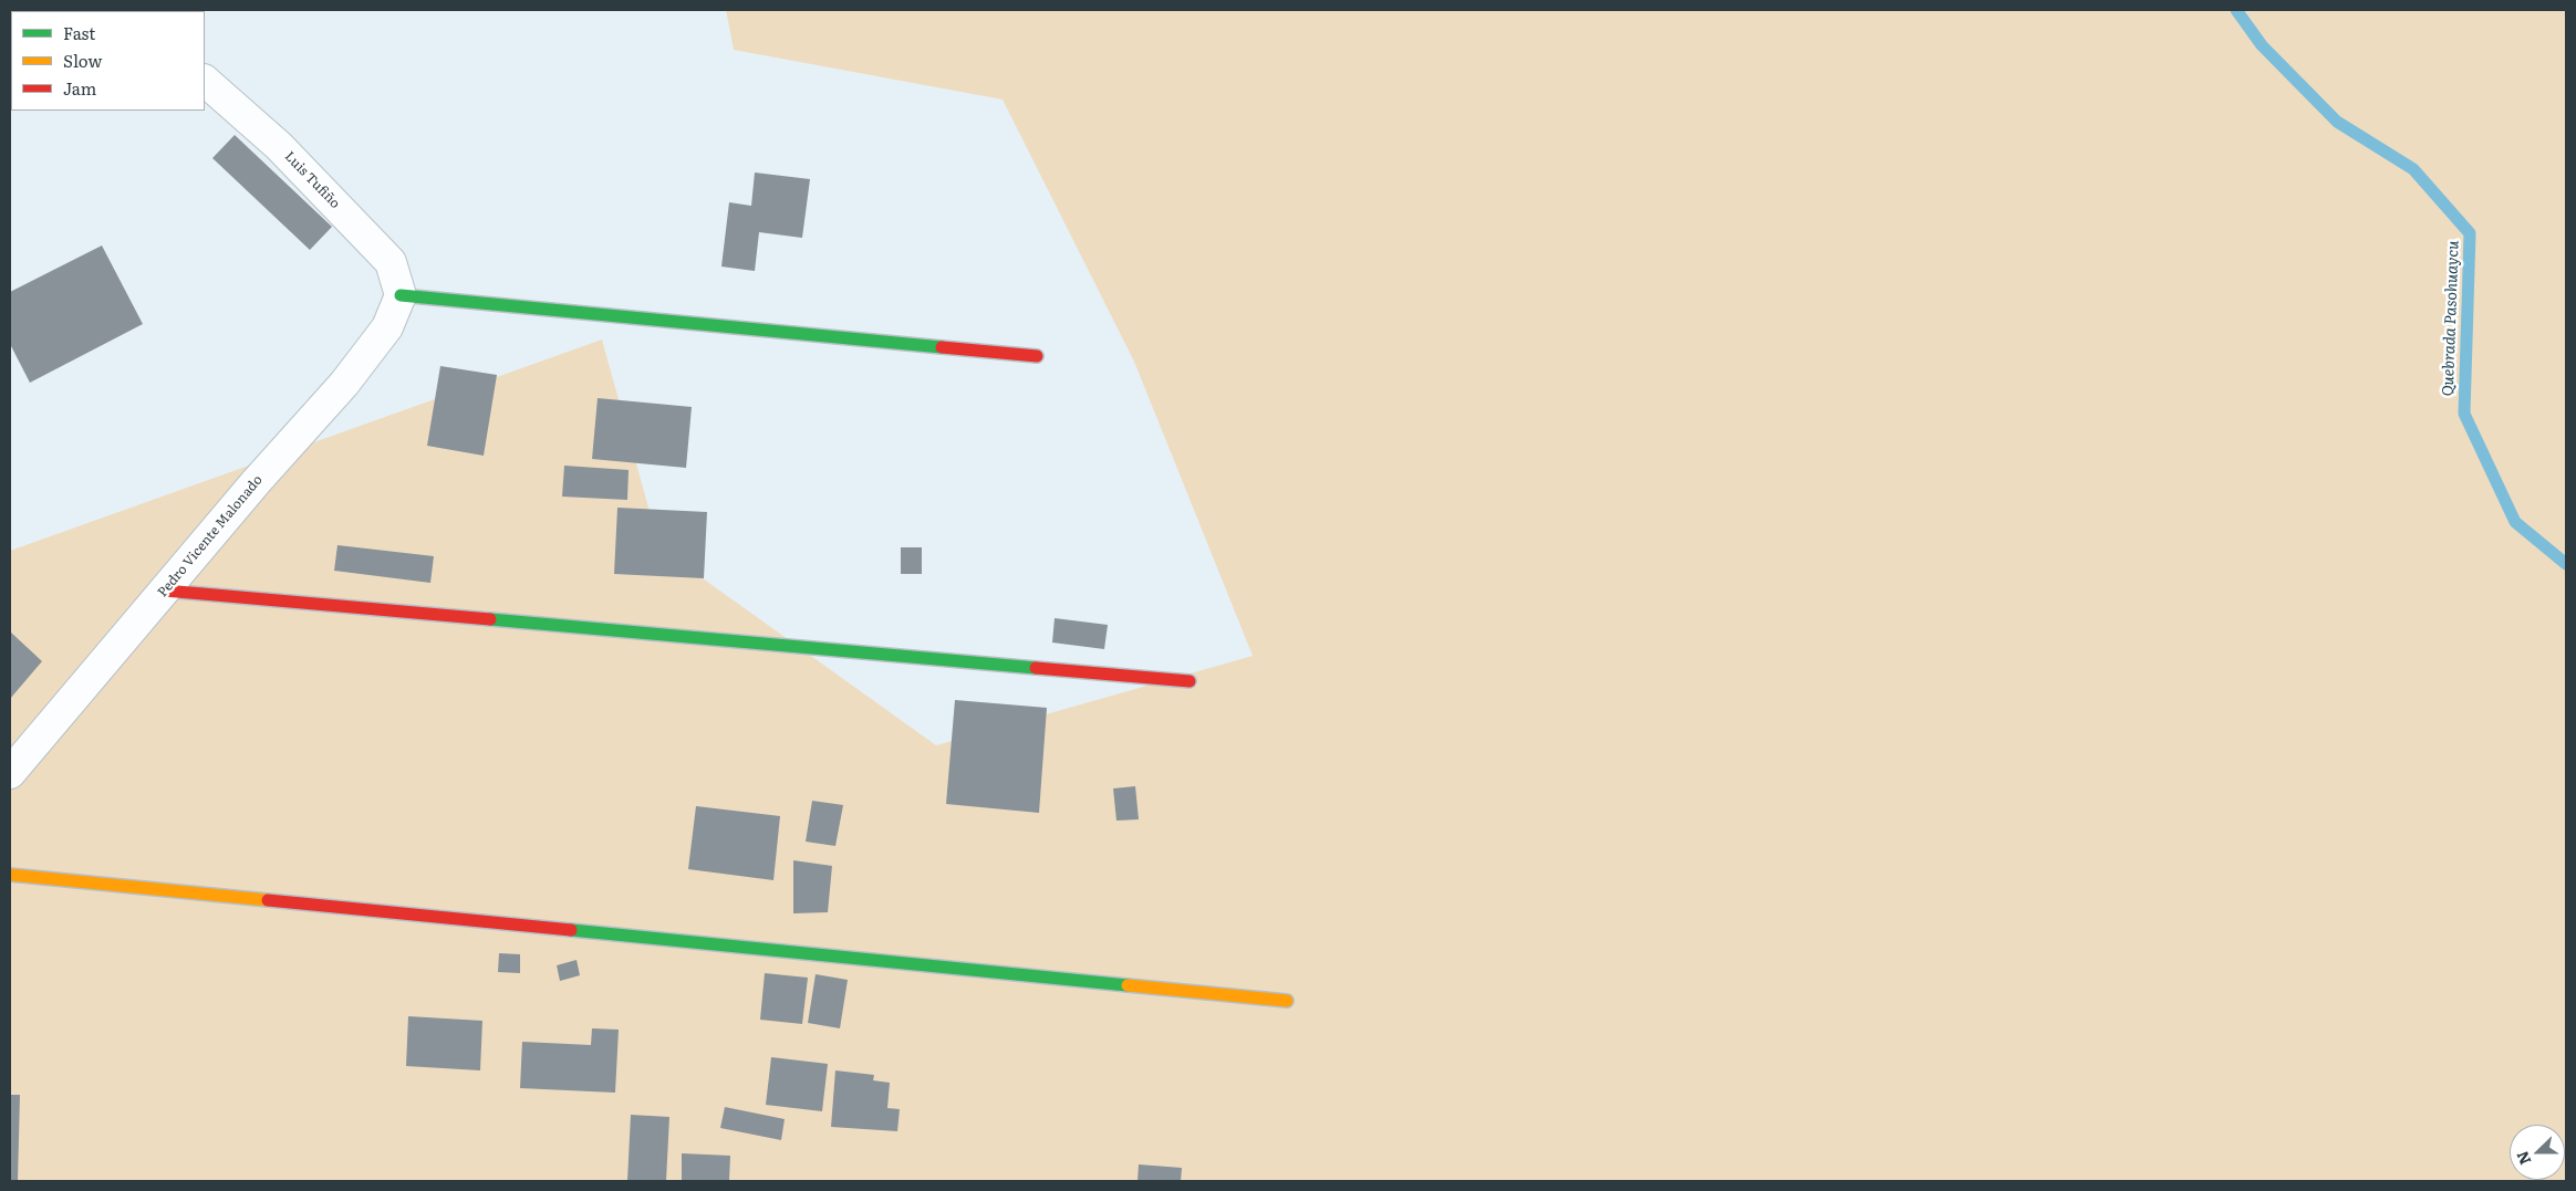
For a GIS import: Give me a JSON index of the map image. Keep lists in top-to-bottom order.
{
  "streets": {
    "street": ["Luis Tufiño", "Pedro Vicente Malonado"]
  },
  "crossings": [
    ["Luis Tufiño", "Pedro Vicente Malonado"]
  ],
  "water": ["Quebrada Pasohuaycu"],
  "legend": ["Fast", "Slow", "Jam"],
  "north": "left"
}
